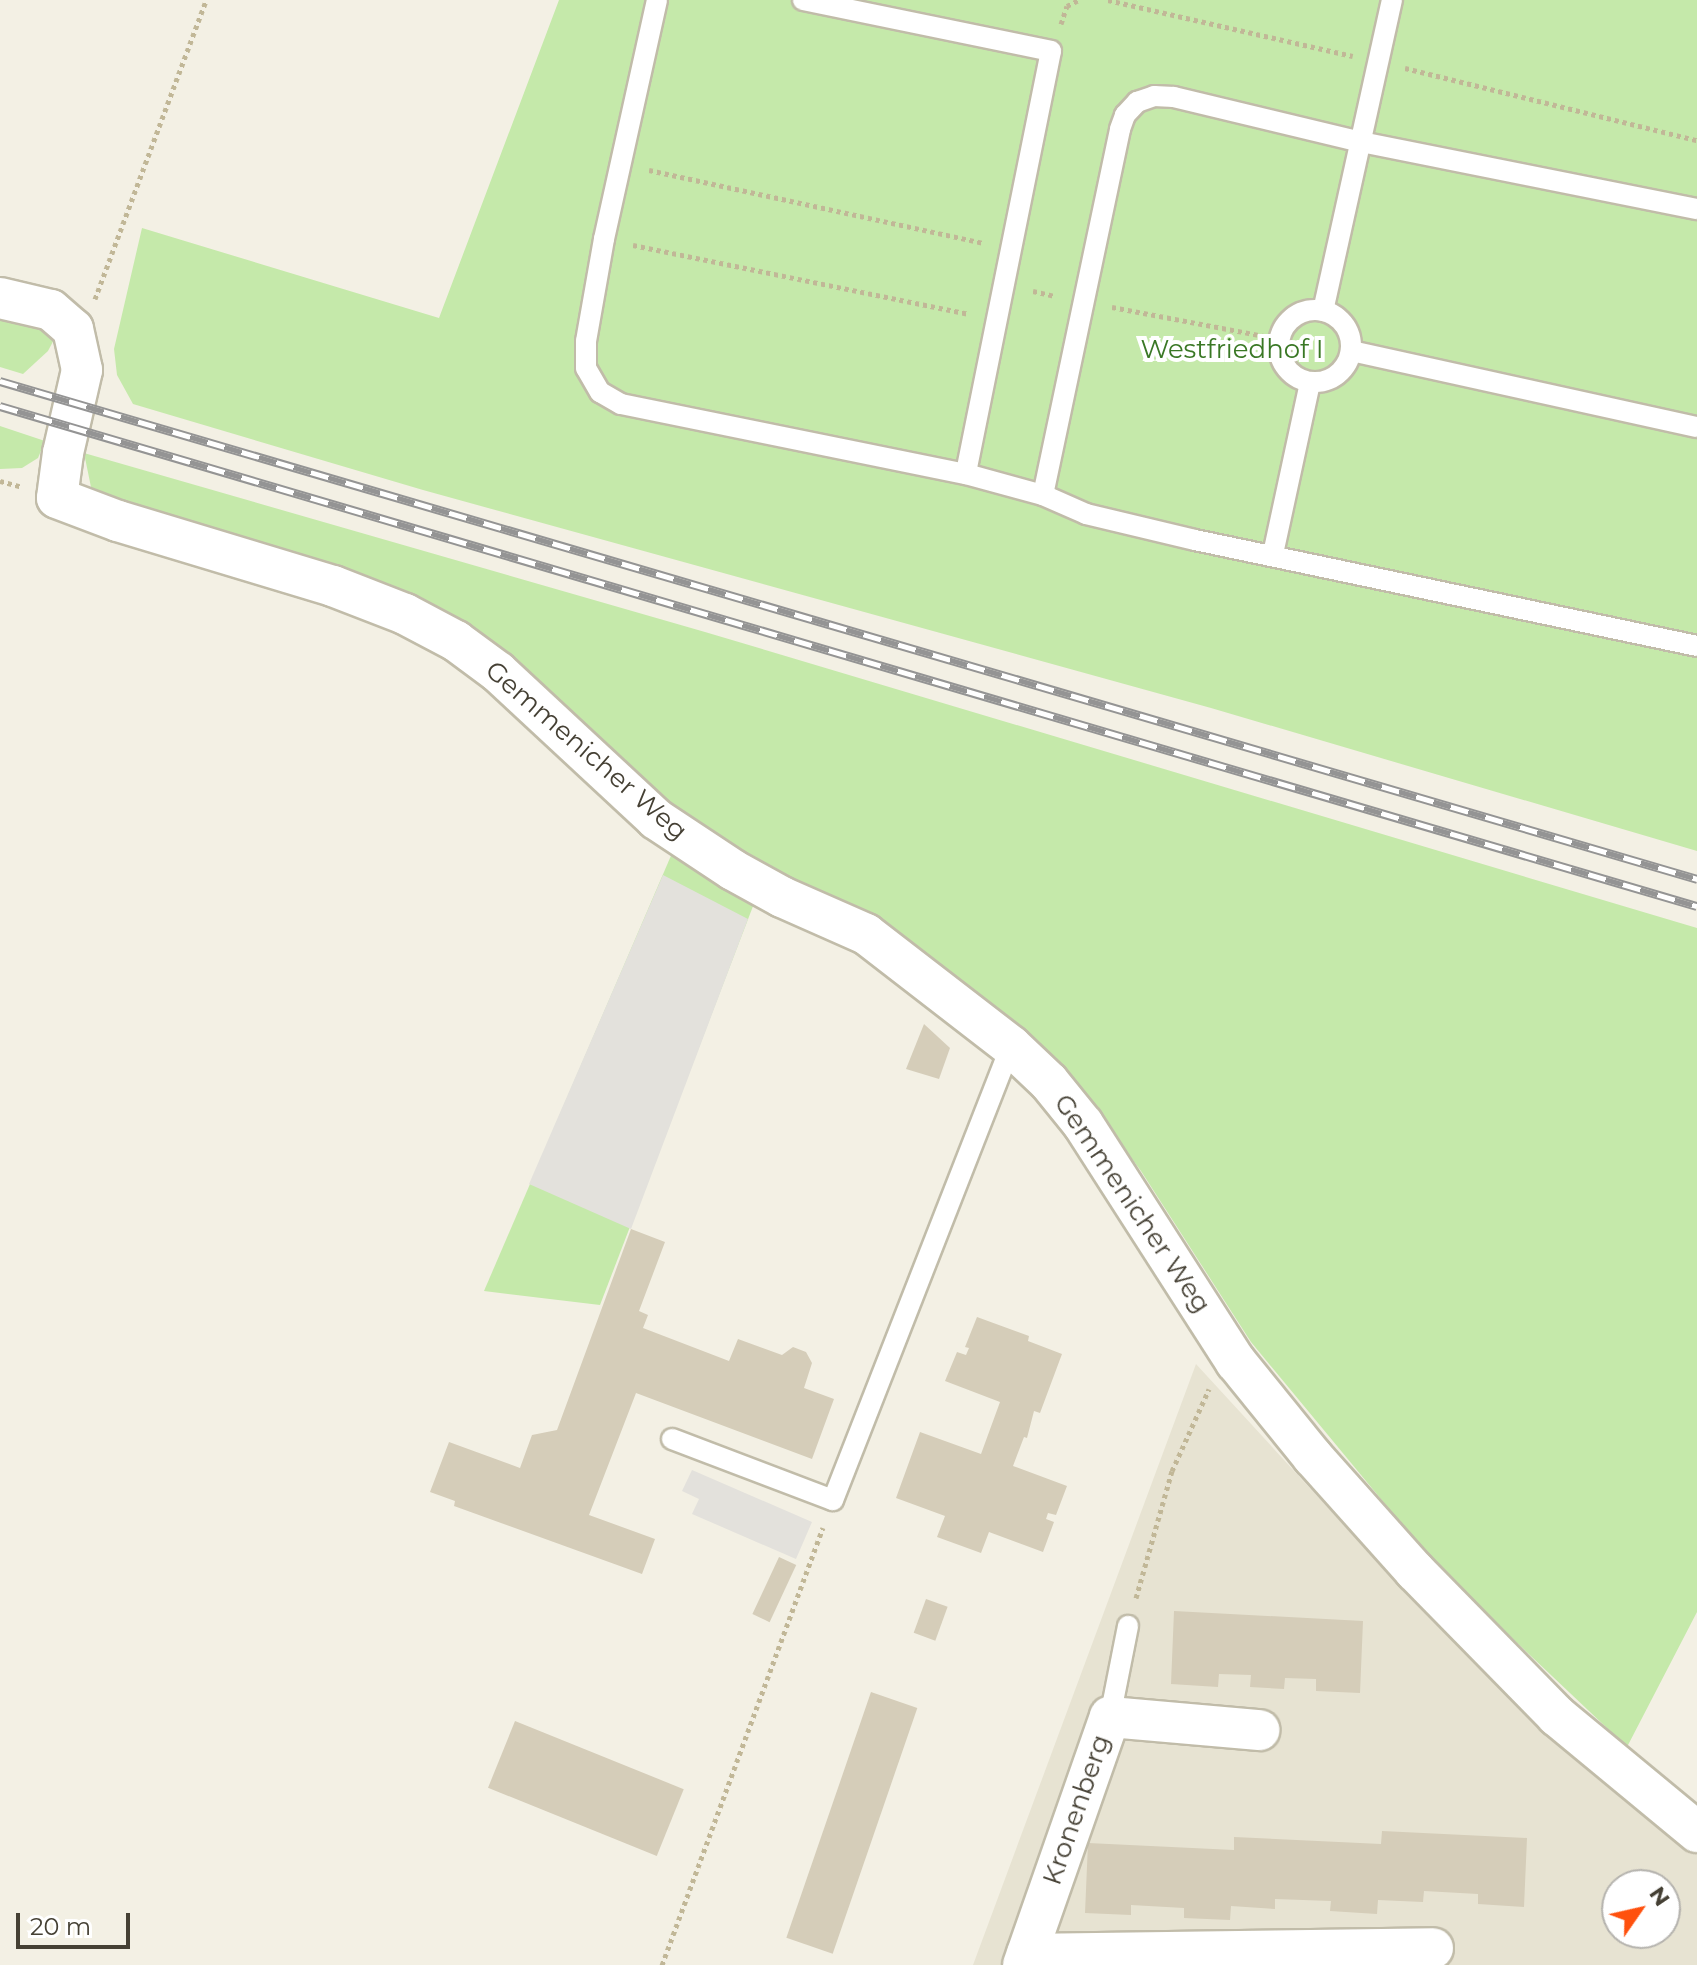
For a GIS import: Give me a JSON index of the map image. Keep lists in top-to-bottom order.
{
  "streets": {
    "street": ["Gemmenicher Weg", "Kronenberg"]
  },
  "parks": ["Westfriedhof I"],
  "scale_bar": "20 m",
  "north": "top right"
}
